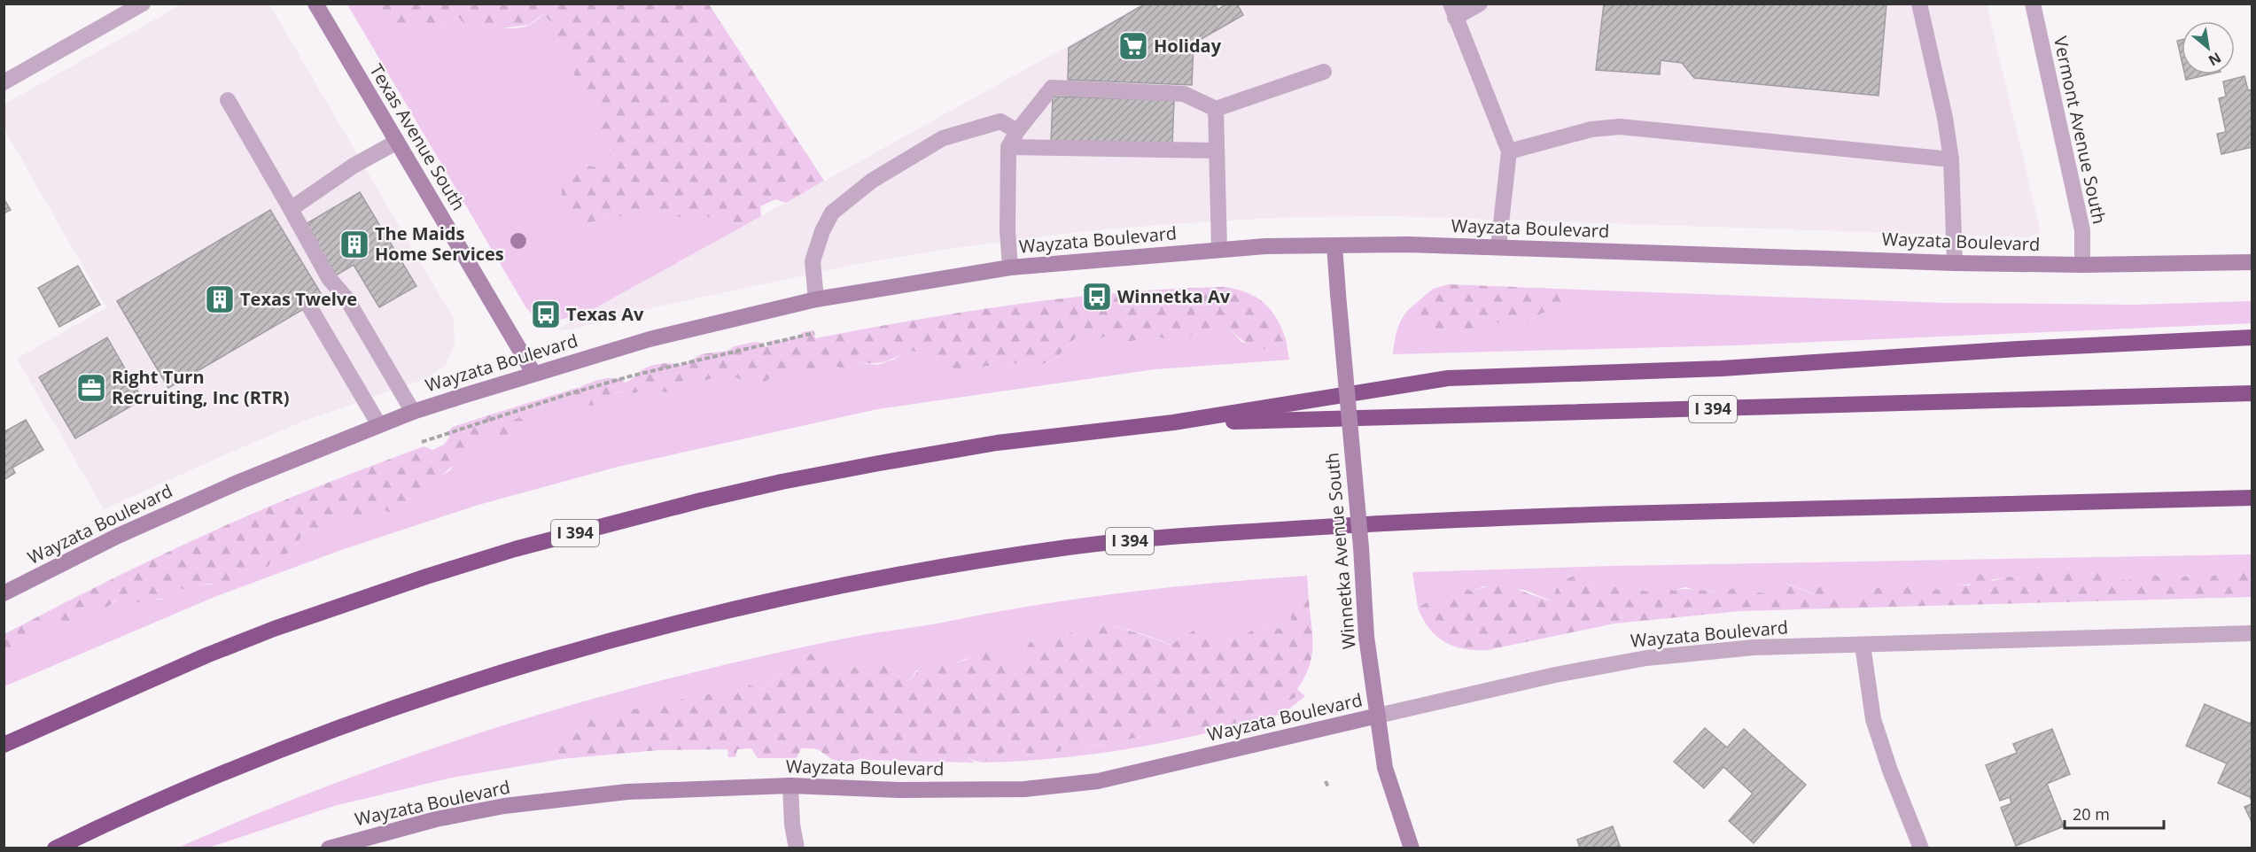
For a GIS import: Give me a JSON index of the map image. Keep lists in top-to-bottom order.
{
  "streets": {
    "highway": ["I 394"],
    "street": [
      "Vermont Avenue South",
      "Texas Avenue South",
      "Wayzata Boulevard",
      "Winnetka Avenue South"
    ]
  },
  "crossings": [
    ["Vermont Avenue South", "Wayzata Boulevard"],
    ["Texas Avenue South", "Wayzata Boulevard"],
    ["Wayzata Boulevard", "Winnetka Avenue South"]
  ],
  "places": {
    "supermarket": ["Holiday"],
    "building": ["The Maids Home Services", "Texas Twelve"],
    "bus stop": ["Winnetka Av", "Texas Av"],
    "office": ["Right Turn Recruiting, Inc (RTR)"]
  },
  "scale_bar": "20 m",
  "north": "bottom right"
}
